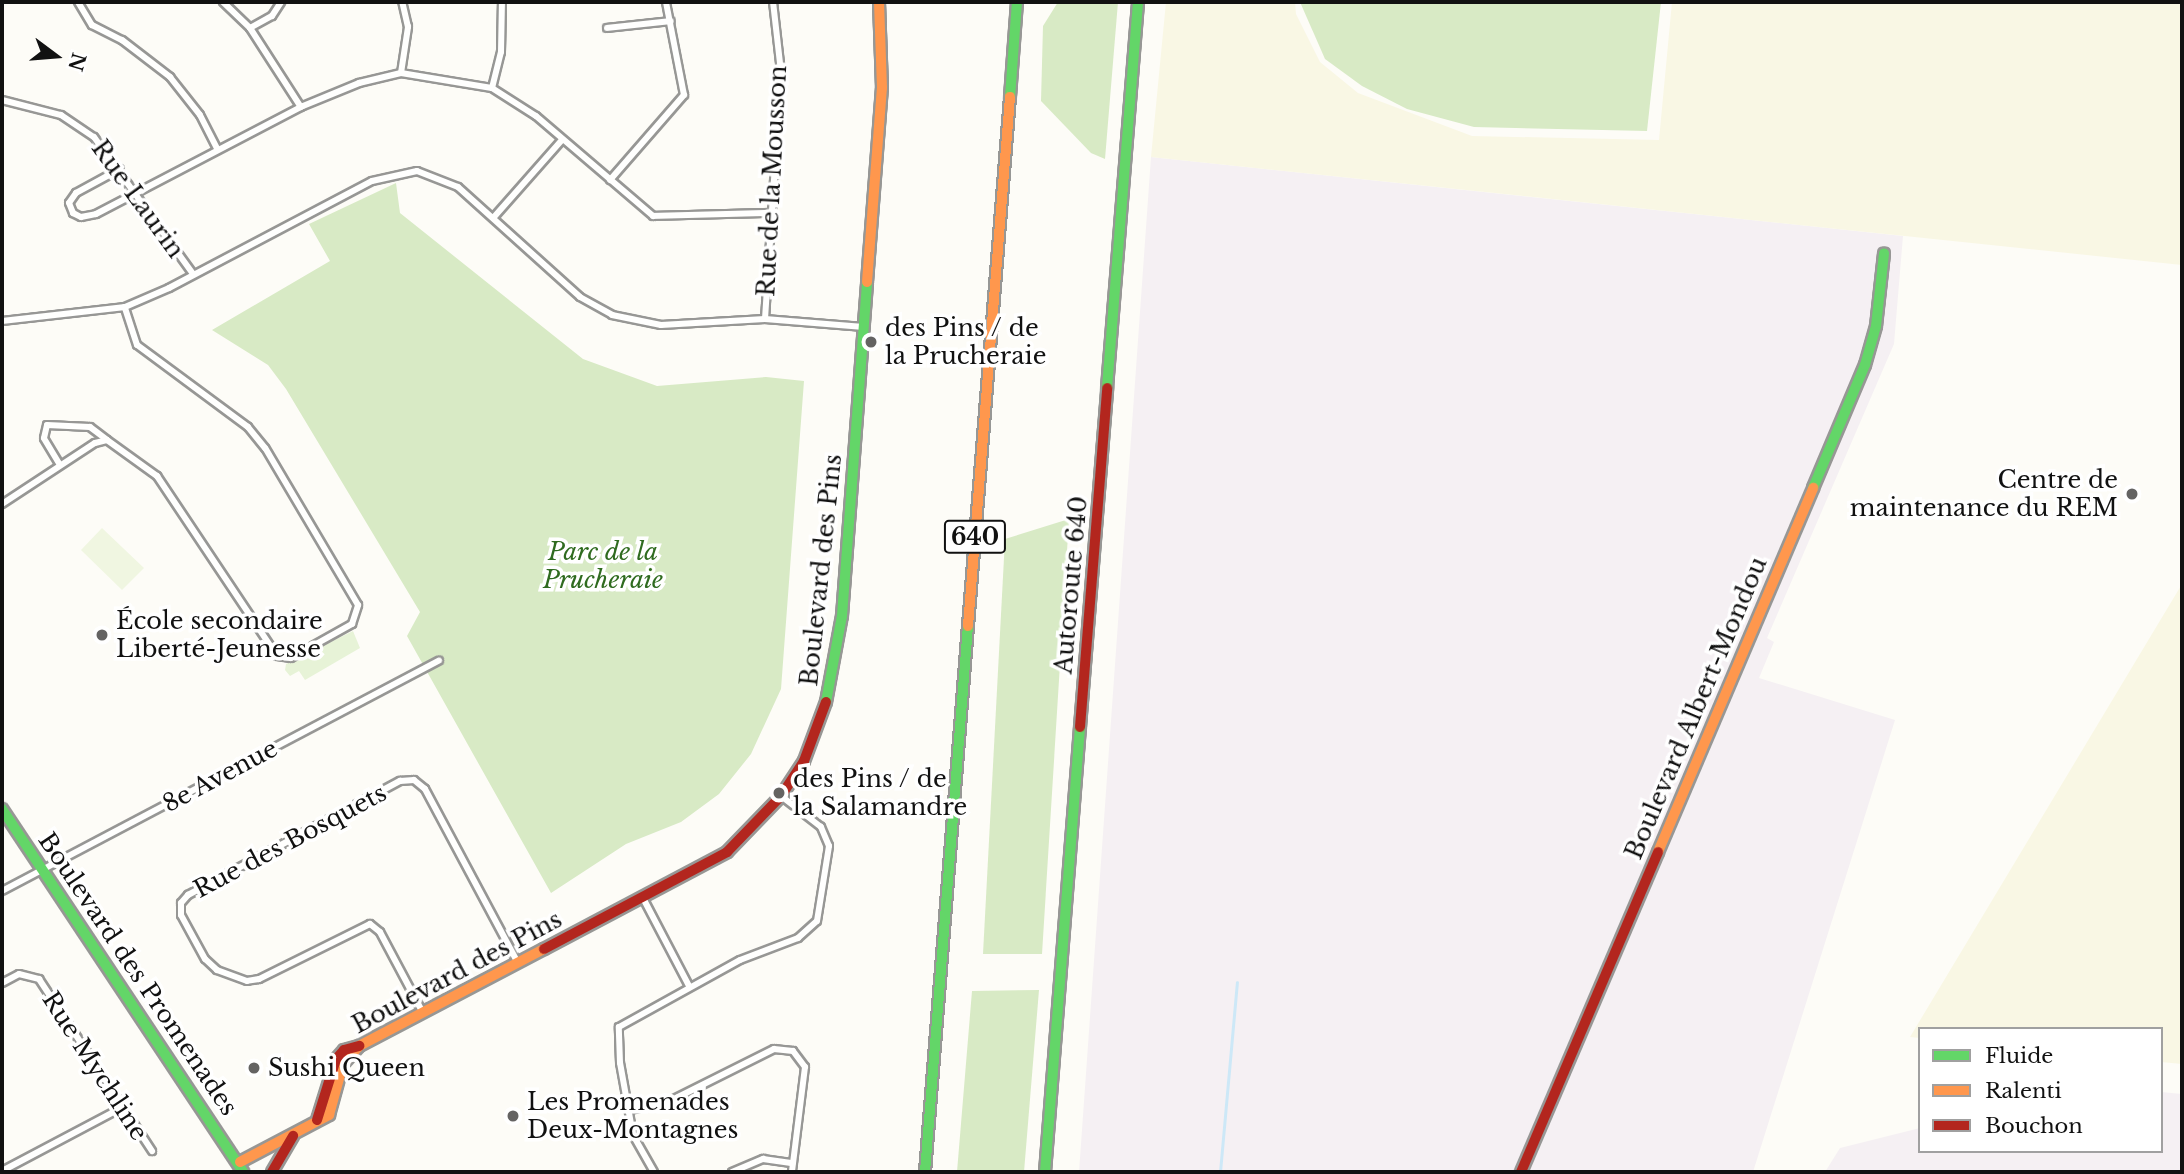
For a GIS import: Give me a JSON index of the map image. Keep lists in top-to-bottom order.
{
  "streets": {
    "main road": [
      "640",
      "Boulevard des Pins",
      "Autoroute 640",
      "Boulevard Albert-Mondou",
      "Boulevard des Promenades"
    ],
    "street": [
      "Rue de la Mousson",
      "Rue Laurin",
      "8e Avenue",
      "Rue des Bosquets",
      "Rue Mychline"
    ]
  },
  "crossings": [
    ["Boulevard des Pins", "Rue des Bosquets"],
    ["8e Avenue", "Boulevard des Promenades"]
  ],
  "parks": ["Parc de la Prucheraie"],
  "places": [
    "des Pins / de la Prucheraie",
    "Centre de maintenance du REM",
    "École secondaire Liberté-Jeunesse",
    "des Pins / de la Salamandre",
    "Sushi Queen",
    "Les Promenades Deux-Montagnes"
  ],
  "legend": ["Fluide", "Ralenti", "Bouchon"],
  "north": "right"
}
